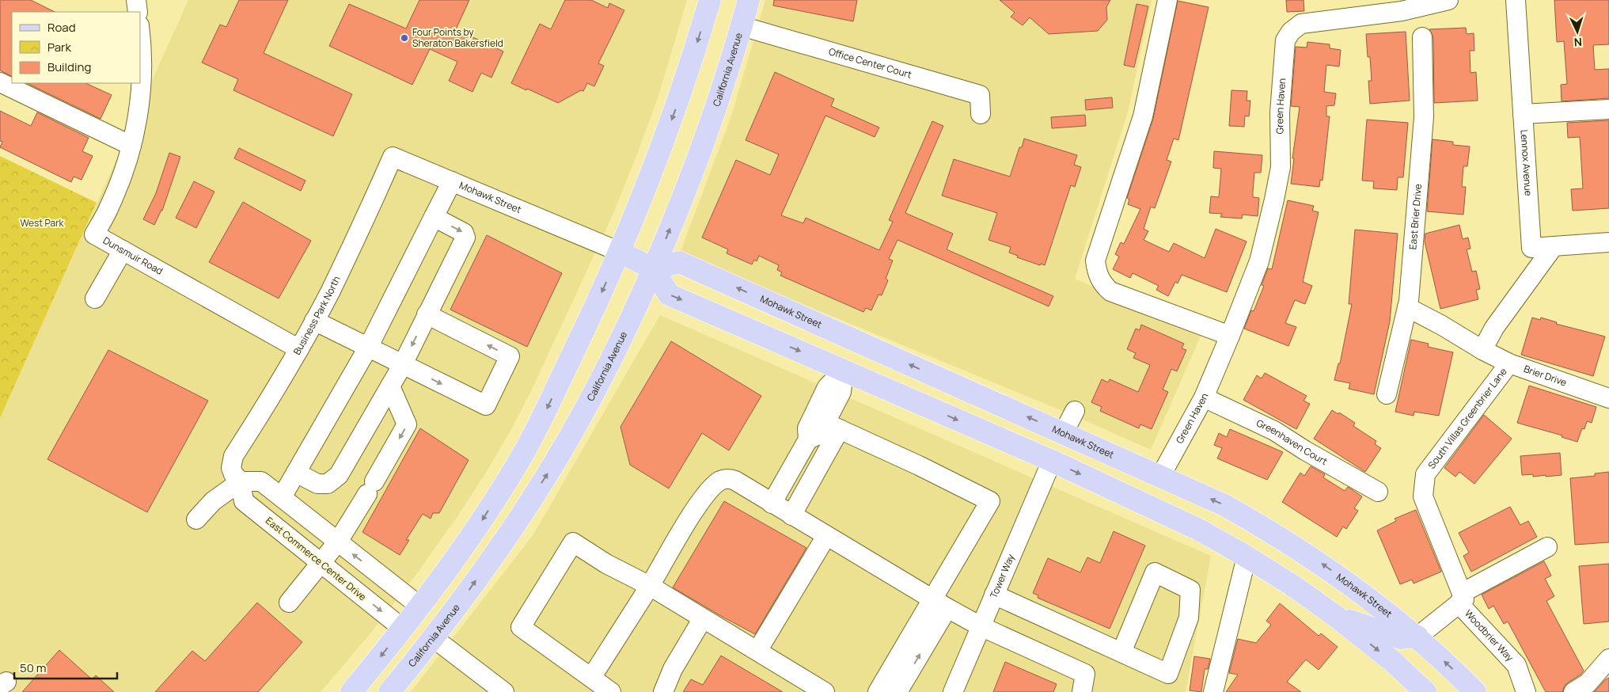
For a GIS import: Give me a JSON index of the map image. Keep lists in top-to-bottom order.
{
  "streets": {
    "main road": ["California Avenue", "Mohawk Street"],
    "street": [
      "Office Center Court",
      "Green Haven",
      "Lennox Avenue",
      "East Brier Drive",
      "Dunsmuir Road",
      "Business Park North",
      "Brier Drive",
      "South Villas Greenbrier Lane",
      "Greenhaven Court",
      "East Commerce Center Drive",
      "Tower Way",
      "Woodbrier Way"
    ]
  },
  "crossings": [
    ["Office Center Court", "California Avenue"],
    ["California Avenue", "Mohawk Street"],
    ["Green Haven", "Mohawk Street"],
    ["Green Haven", "Greenhaven Court"],
    ["Mohawk Street", "Business Park North"],
    ["East Brier Drive", "Brier Drive"],
    ["Dunsmuir Road", "Business Park North"],
    ["Business Park North", "East Commerce Center Drive"],
    ["Brier Drive", "South Villas Greenbrier Lane"],
    ["South Villas Greenbrier Lane", "Woodbrier Way"]
  ],
  "one_way": ["Mohawk Street"],
  "parks": ["West Park"],
  "places": ["Four Points by Sheraton Bakersfield"],
  "legend": ["Road", "Park", "Building"],
  "scale_bar": "50 m",
  "north": "bottom"
}
